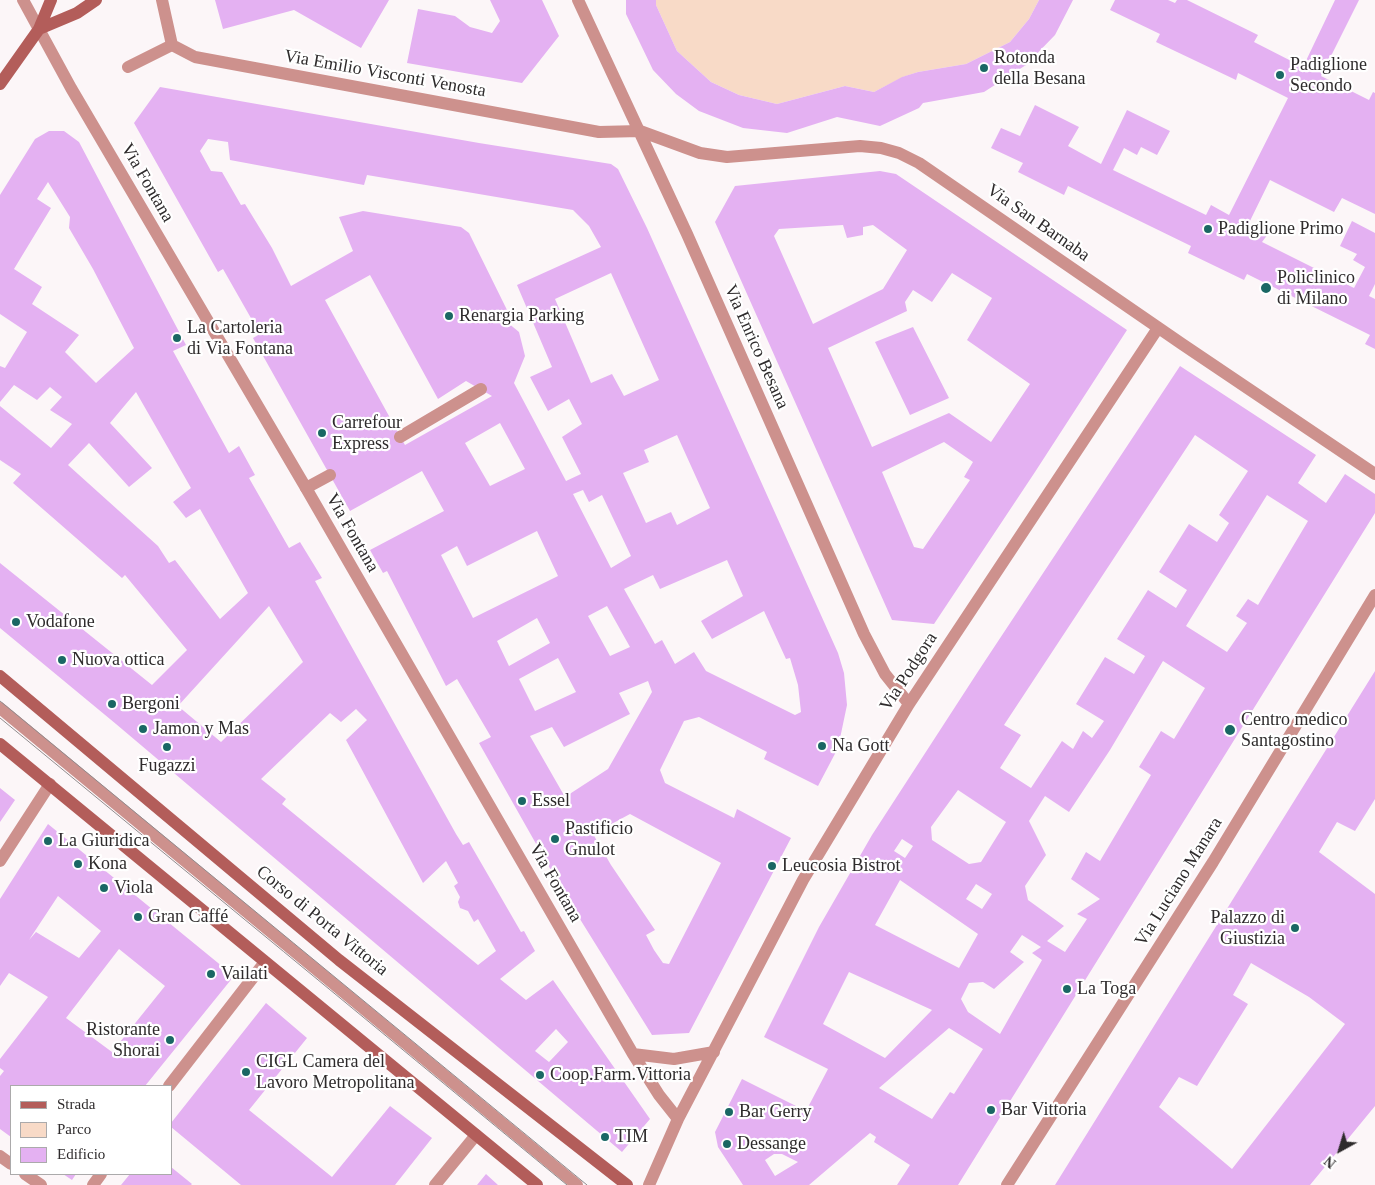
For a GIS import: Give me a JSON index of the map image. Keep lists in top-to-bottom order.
{
  "streets": {
    "street": [
      "Via Emilio Visconti Venosta",
      "Via Fontana",
      "Via San Barnaba",
      "Via Enrico Besana",
      "Via Podgora",
      "Via Luciano Manara",
      "Corso di Porta Vittoria"
    ]
  },
  "crossings": [
    ["Via Emilio Visconti Venosta", "Via San Barnaba"],
    ["Via Emilio Visconti Venosta", "Via Enrico Besana"],
    ["Via Fontana", "Via Podgora"],
    ["Via San Barnaba", "Via Enrico Besana"],
    ["Via San Barnaba", "Via Podgora"],
    ["Via Enrico Besana", "Via Podgora"]
  ],
  "places": [
    "Rotonda della Besana",
    "Padiglione Secondo",
    "Padiglione Primo",
    "Policlinico di Milano",
    "Renargia Parking",
    "La Cartoleria di Via Fontana",
    "Carrefour Express",
    "Vodafone",
    "Nuova ottica",
    "Bergoni",
    "Jamon y Mas",
    "Centro medico Santagostino",
    "Na Gott",
    "Fugazzi",
    "Essel",
    "Pastificio Gnulot",
    "La Giuridica",
    "Kona",
    "Leucosia Bistrot",
    "Viola",
    "Gran Caffé",
    "Palazzo di Giustizia",
    "Vailati",
    "La Toga",
    "Ristorante Shorai",
    "CIGL Camera del Lavoro Metropolitana",
    "Coop.Farm.Vittoria",
    "Bar Vittoria",
    "Bar Gerry",
    "TIM",
    "Dessange"
  ],
  "legend": ["Strada", "Parco", "Edificio"],
  "north": "bottom left"
}
